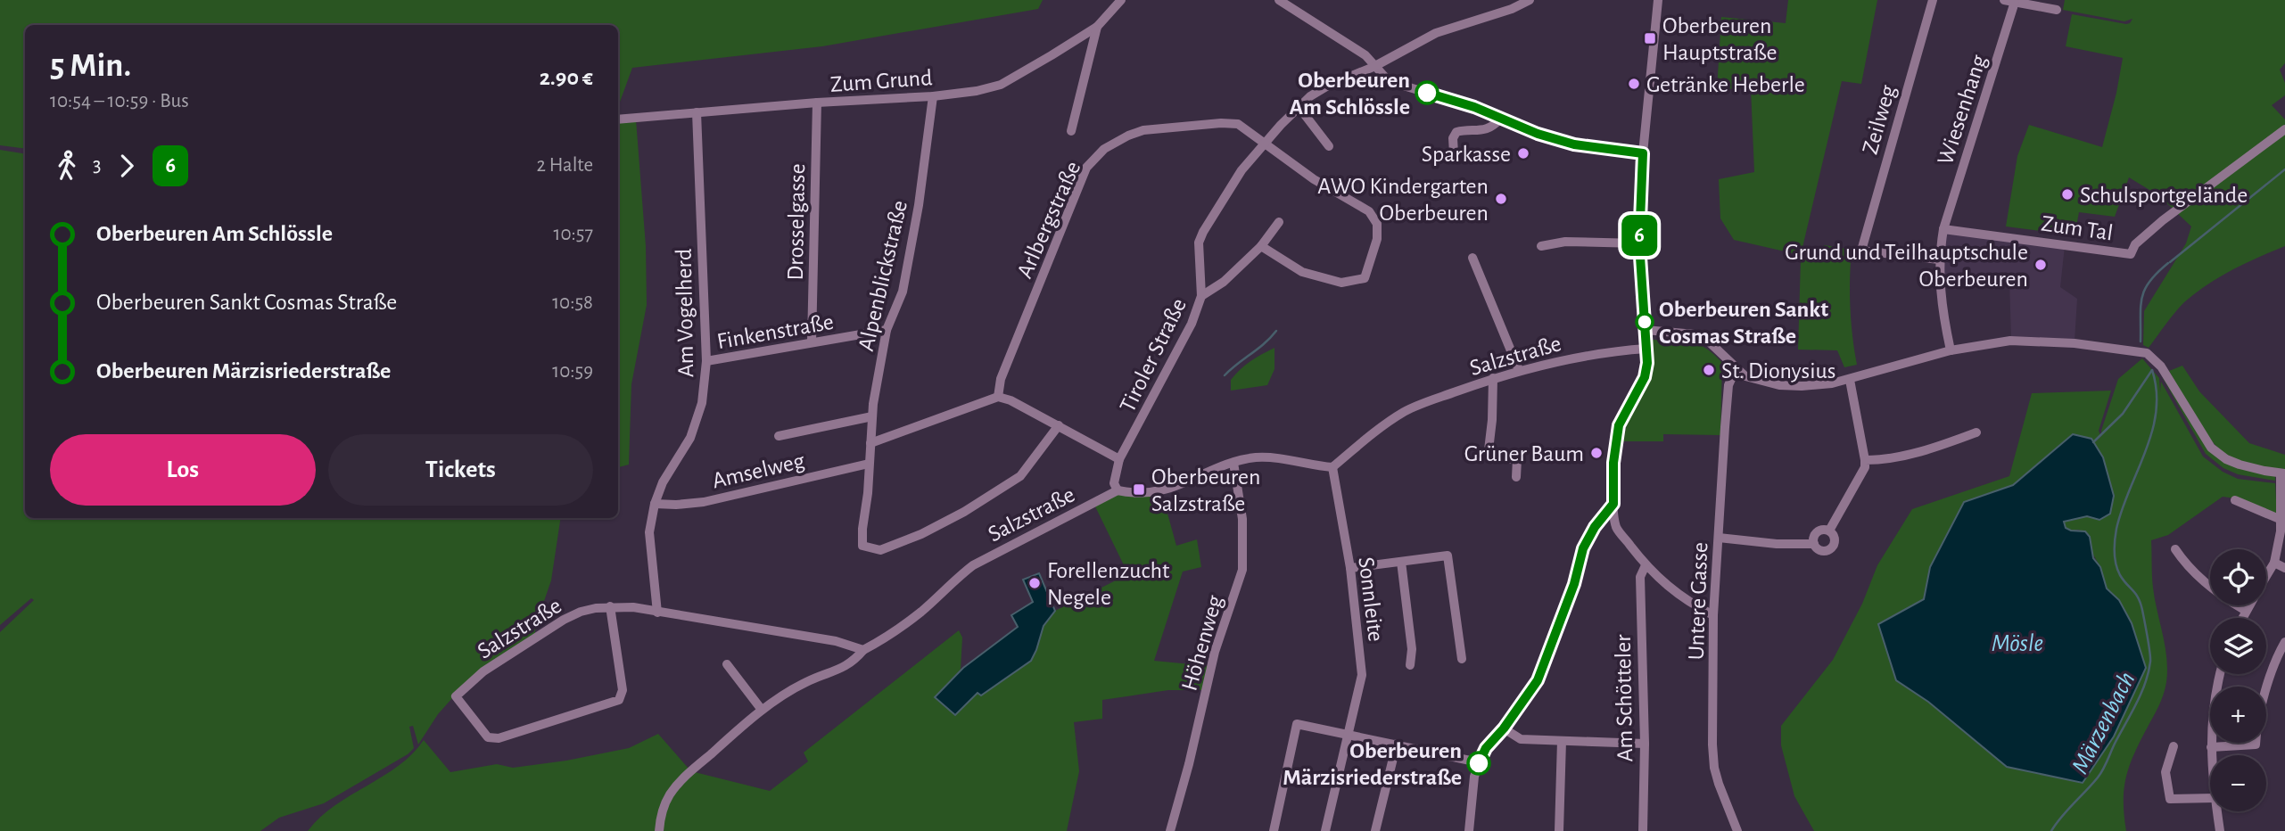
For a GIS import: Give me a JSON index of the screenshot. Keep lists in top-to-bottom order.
{
  "streets": {
    "street": [
      "Zum Grund",
      "Wiesenhang",
      "Zeilweg",
      "Arlbergstraße",
      "Drosselgasse",
      "Zum Tal",
      "Alpenblickstraße",
      "Am Vogelherd",
      "Finkenstraße",
      "Tiroler Straße",
      "Salzstraße",
      "Amselweg",
      "Sonnleite",
      "Untere Gasse",
      "Höhenweg",
      "Am Schötteler"
    ]
  },
  "crossings": [
    ["Zum Grund", "Drosselgasse"],
    ["Zum Grund", "Alpenblickstraße"],
    ["Zum Grund", "Am Vogelherd"],
    ["Wiesenhang", "Zum Tal"],
    ["Arlbergstraße", "Tiroler Straße"],
    ["Drosselgasse", "Finkenstraße"],
    ["Alpenblickstraße", "Finkenstraße"],
    ["Alpenblickstraße", "Amselweg"],
    ["Am Vogelherd", "Finkenstraße"],
    ["Am Vogelherd", "Salzstraße"],
    ["Am Vogelherd", "Amselweg"],
    ["Tiroler Straße", "Salzstraße"],
    ["Salzstraße", "Sonnleite"]
  ],
  "water": ["Mösle", "Märzenbach"],
  "places": {
    "transit": ["Oberbeuren Hauptstraße", "Oberbeuren Salzstraße"],
    "other": [
      "Getränke Heberle",
      "Oberbeuren Am Schlössle",
      "Sparkasse",
      "Schulsportgelände",
      "AWO Kindergarten Oberbeuren",
      "Grund und Teilhauptschule Oberbeuren",
      "Oberbeuren Sankt Cosmas Straße",
      "St. Dionysius",
      "Grüner Baum",
      "Forellenzucht Negele",
      "Oberbeuren Märzisriederstraße"
    ]
  },
  "lines": ["bus line 6"],
  "page": {
    "on_map": "6",
    "heading": ["5 Min.", "10:54 – 10:59 · Bus", "2.90 €"],
    "legs": ["3", "6", "2 Halte"],
    "list": [
      {
        "name": "Oberbeuren Am Schlössle",
        "value": "10:57"
      },
      {
        "name": "Oberbeuren Sankt Cosmas Straße",
        "value": "10:58"
      },
      {
        "name": "Oberbeuren Märzisriederstraße",
        "value": "10:59"
      }
    ],
    "buttons": ["Los", "Tickets"],
    "map_buttons": ["+", "−"]
  }
}
